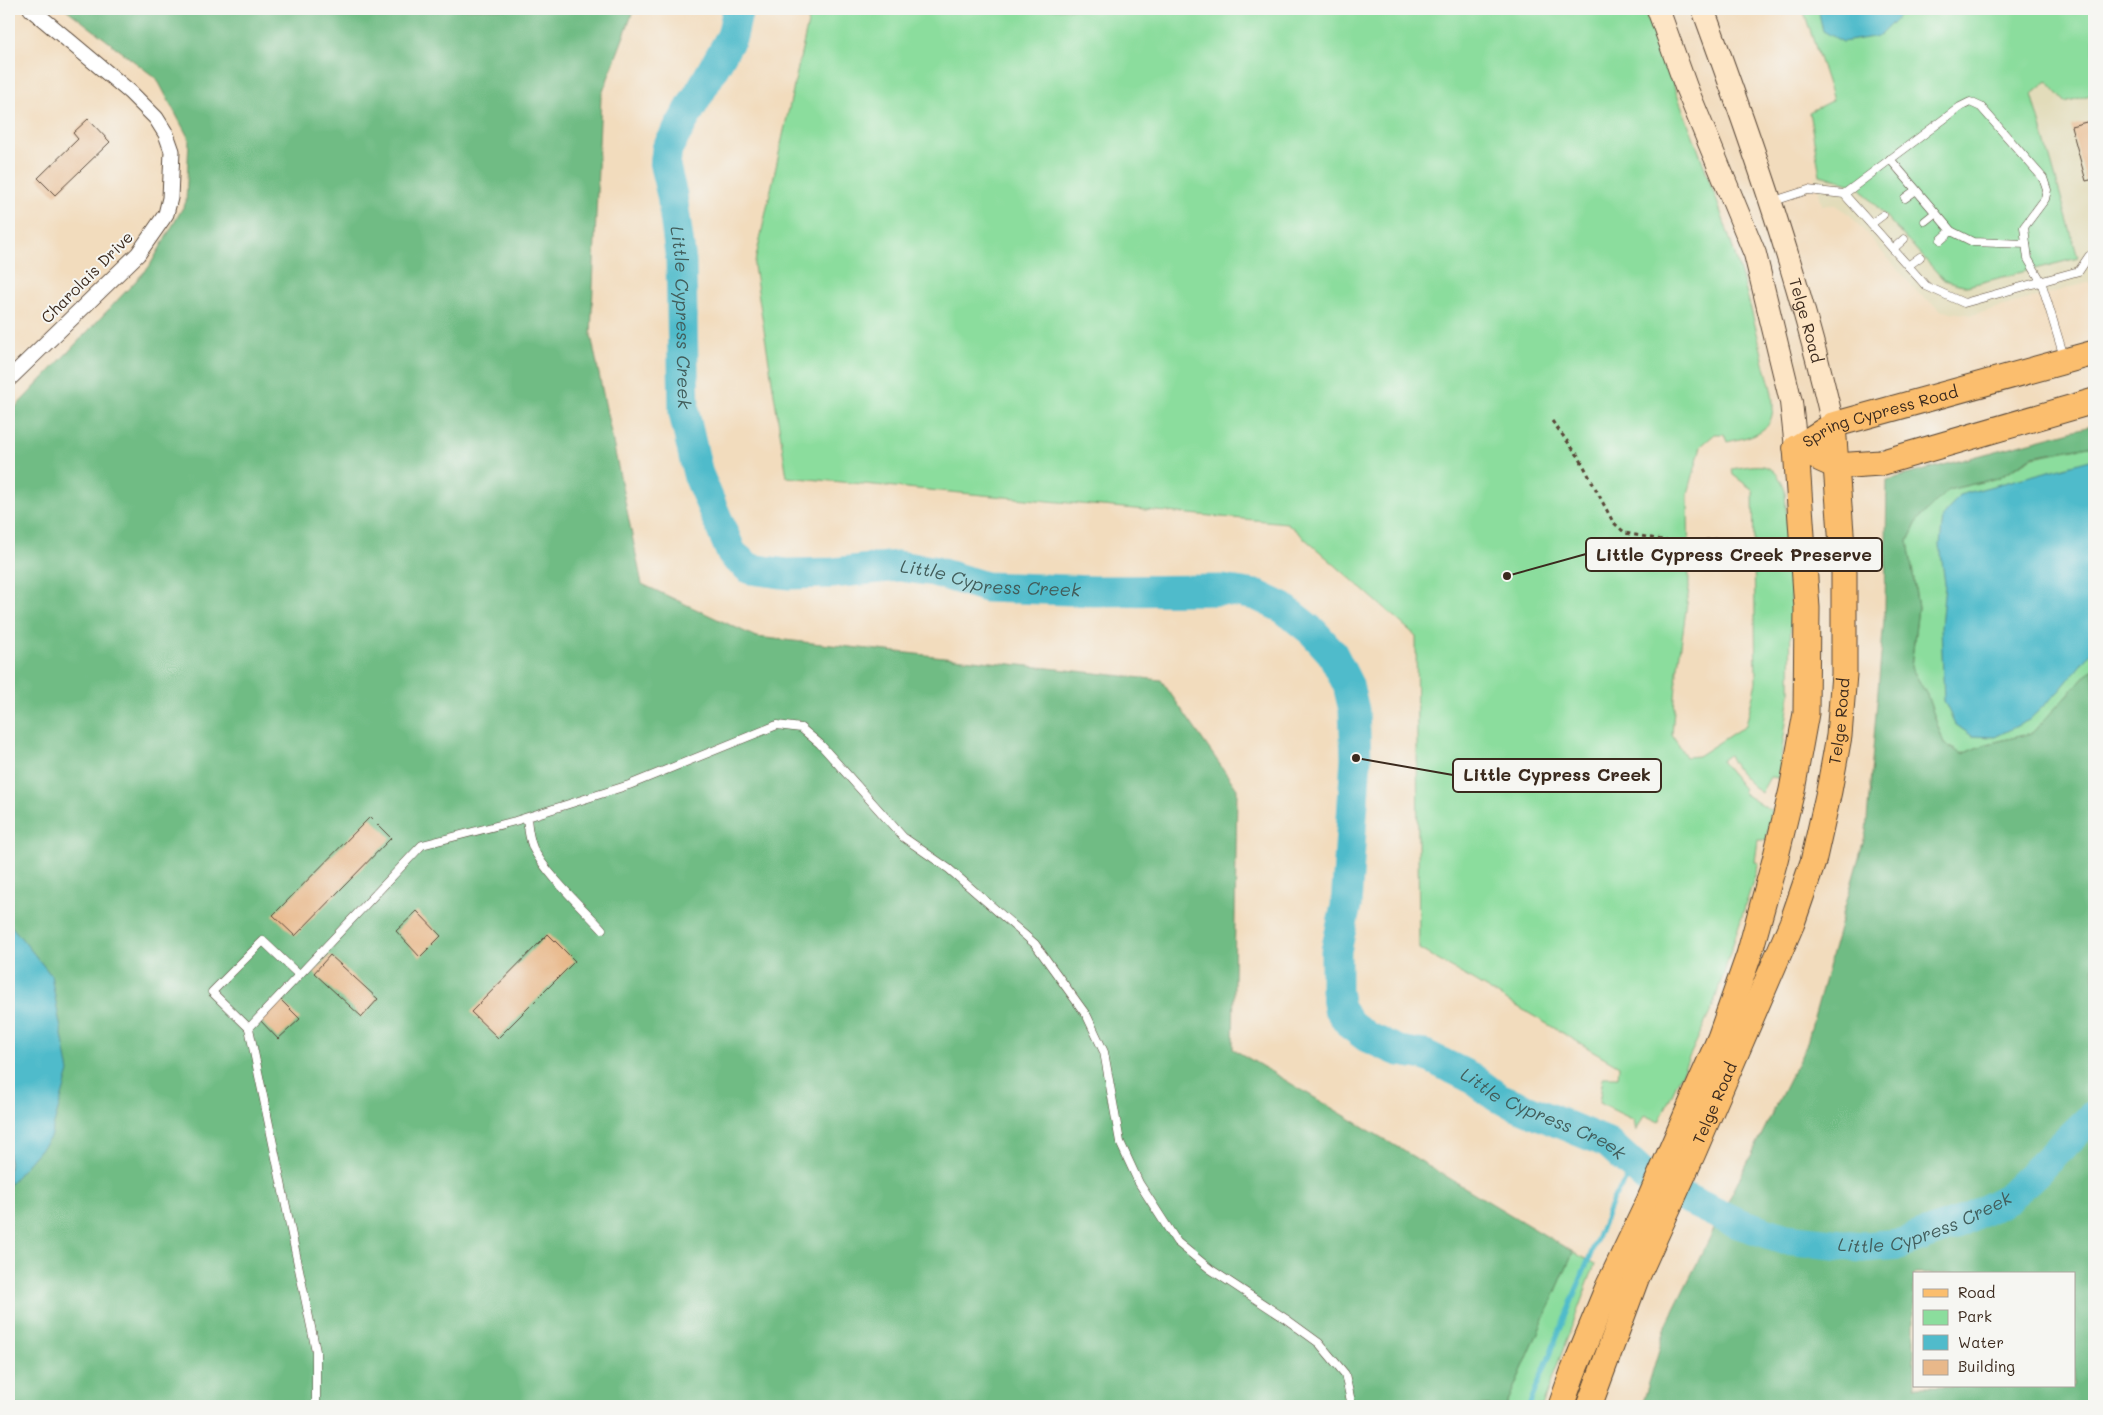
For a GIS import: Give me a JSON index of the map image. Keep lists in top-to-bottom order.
{
  "streets": {
    "main road": ["Telge Road", "Spring Cypress Road"],
    "street": ["Charolais Drive"]
  },
  "crossings": [
    ["Telge Road", "Spring Cypress Road"]
  ],
  "water": ["Little Cypress Creek"],
  "places": ["Little Cypress Creek Preserve", "Little Cypress Creek"],
  "legend": [
    "Road",
    "Park",
    "Water",
    "Building"
  ]
}
